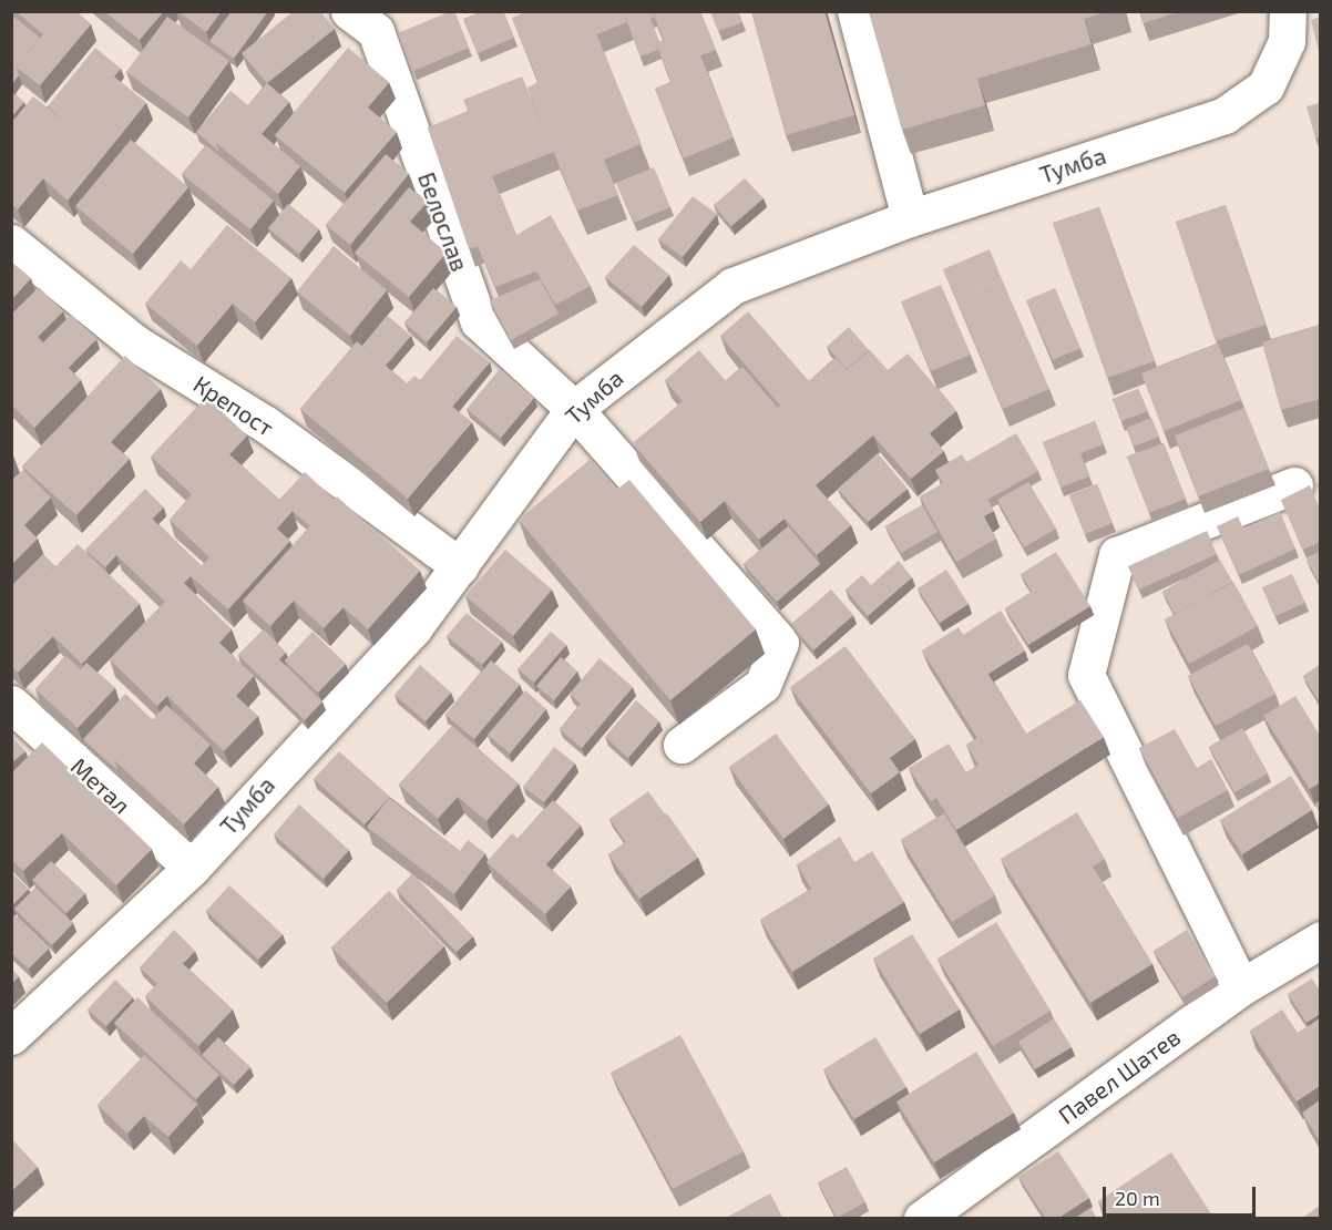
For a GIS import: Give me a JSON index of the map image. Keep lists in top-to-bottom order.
{
  "streets": {
    "street": [
      "Тумба",
      "Белослав",
      "Крепост",
      "Метал",
      "Павел Шатев"
    ]
  },
  "crossings": [
    ["Тумба", "Белослав"],
    ["Тумба", "Крепост"],
    ["Тумба", "Метал"]
  ],
  "scale_bar": "20 m"
}
